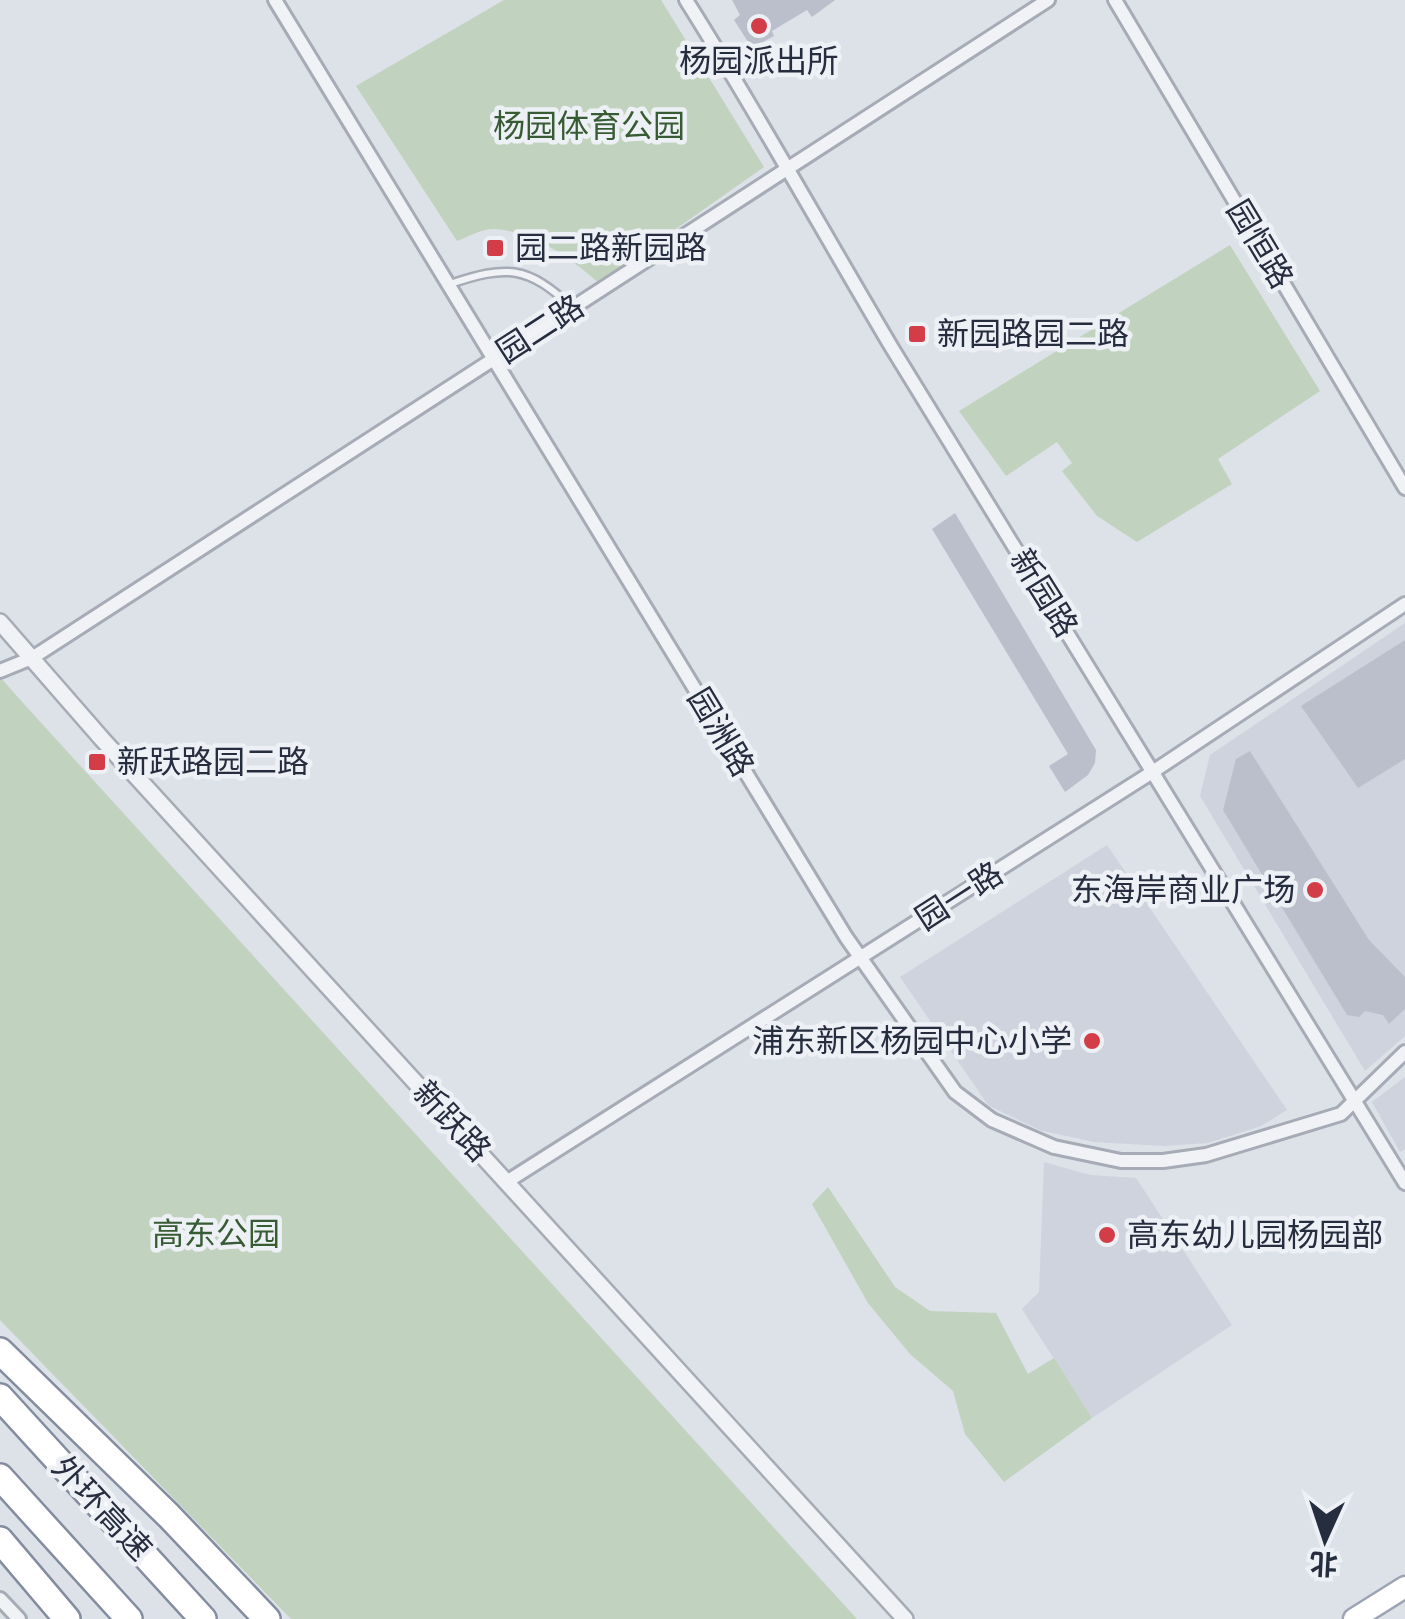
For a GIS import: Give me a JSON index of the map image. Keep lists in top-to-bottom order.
{
  "streets": {
    "highway": ["外环高速"],
    "street": [
      "园恒路",
      "园二路",
      "新园路",
      "园洲路",
      "园一路",
      "新跃路"
    ]
  },
  "crossings": [
    ["园二路", "新园路"],
    ["园二路", "园洲路"],
    ["园二路", "新跃路"],
    ["新园路", "园洲路"],
    ["新园路", "园一路"],
    ["园洲路", "园一路"],
    ["园一路", "新跃路"]
  ],
  "parks": ["杨园体育公园", "高东公园"],
  "places": {
    "other": [
      "杨园派出所",
      "东海岸商业广场",
      "浦东新区杨园中心小学",
      "高东幼儿园杨园部"
    ],
    "transit": ["园二路新园路", "新园路园二路", "新跃路园二路"]
  },
  "north": "bottom"
}
